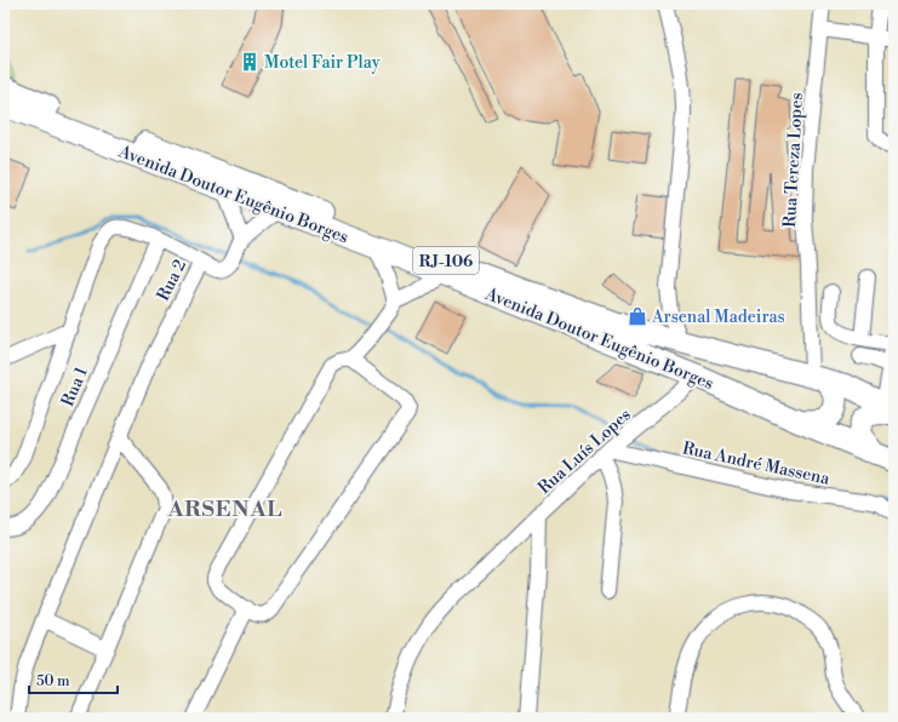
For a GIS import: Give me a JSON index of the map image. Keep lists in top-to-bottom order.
{
  "streets": {
    "highway": ["Avenida Doutor Eugênio Borges", "RJ-106"],
    "street": [
      "Rua Tereza Lopes",
      "Rua 2",
      "Rua 1",
      "Rua Luís Lopes",
      "Rua André Massena"
    ]
  },
  "crossings": [
    ["Rua Tereza Lopes", "Avenida Doutor Eugênio Borges"],
    ["Avenida Doutor Eugênio Borges", "Rua Luís Lopes"],
    ["Rua 2", "Rua 1"],
    ["Rua Luís Lopes", "Rua André Massena"]
  ],
  "districts": ["ARSENAL"],
  "places": {
    "building": ["Motel Fair Play"],
    "shop": ["Arsenal Madeiras"]
  },
  "scale_bar": "50 m"
}
